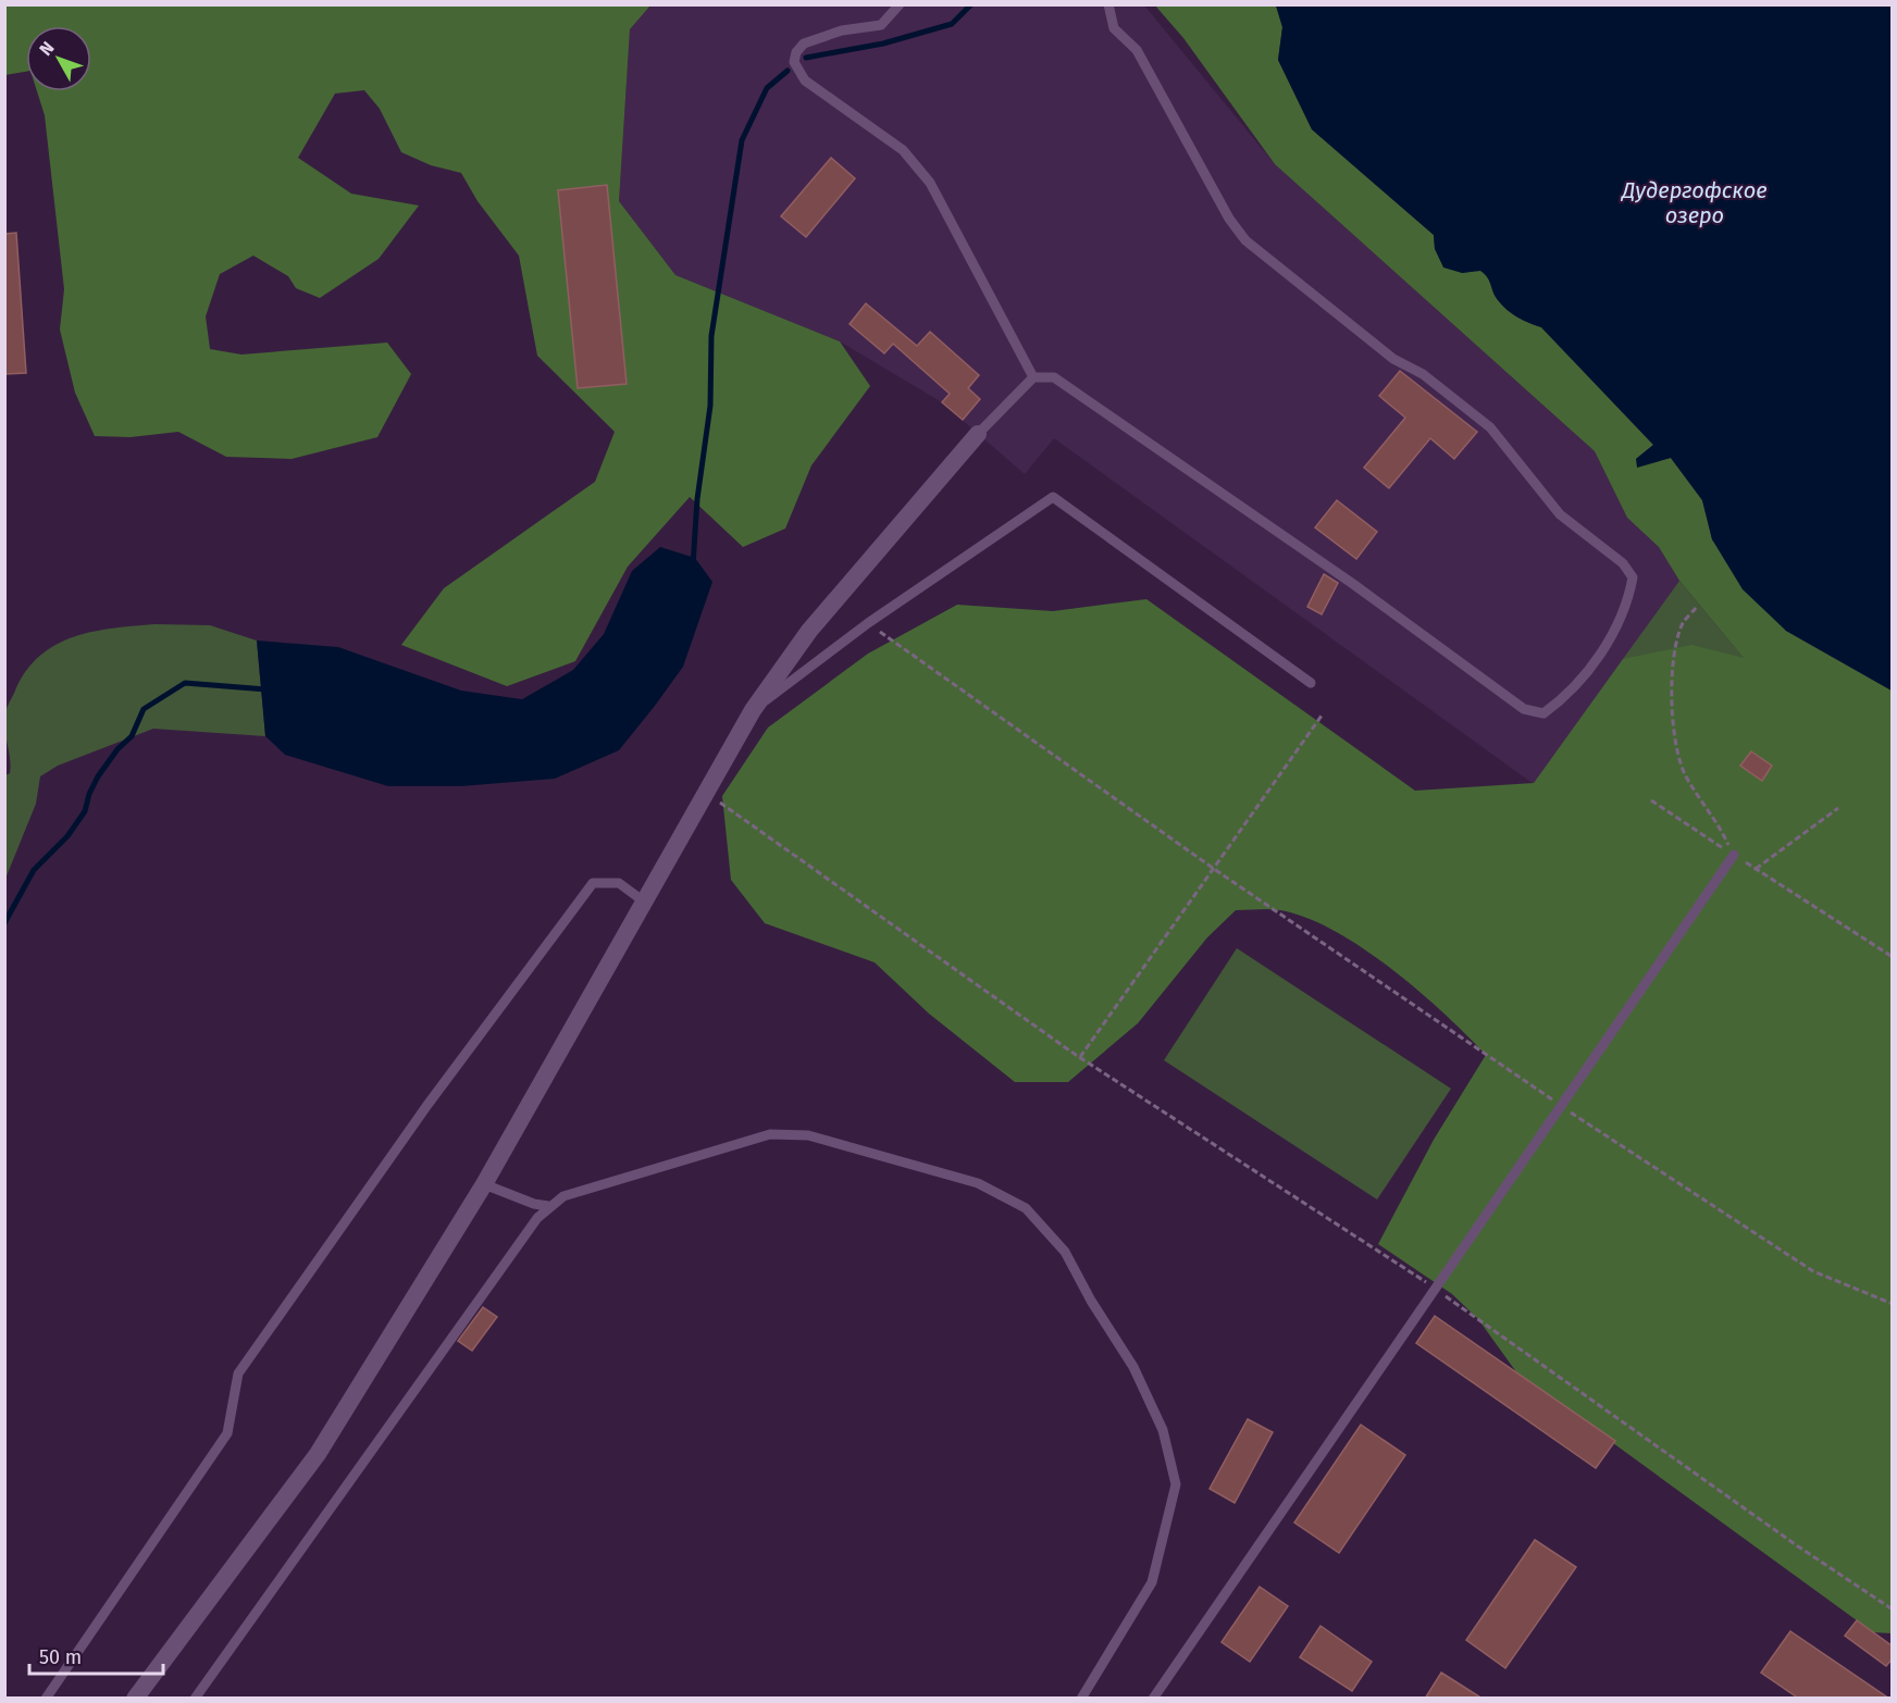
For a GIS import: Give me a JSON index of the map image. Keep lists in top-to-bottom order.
{
  "water": ["Дудергофское озеро"],
  "scale_bar": "50 m",
  "north": "top left"
}
